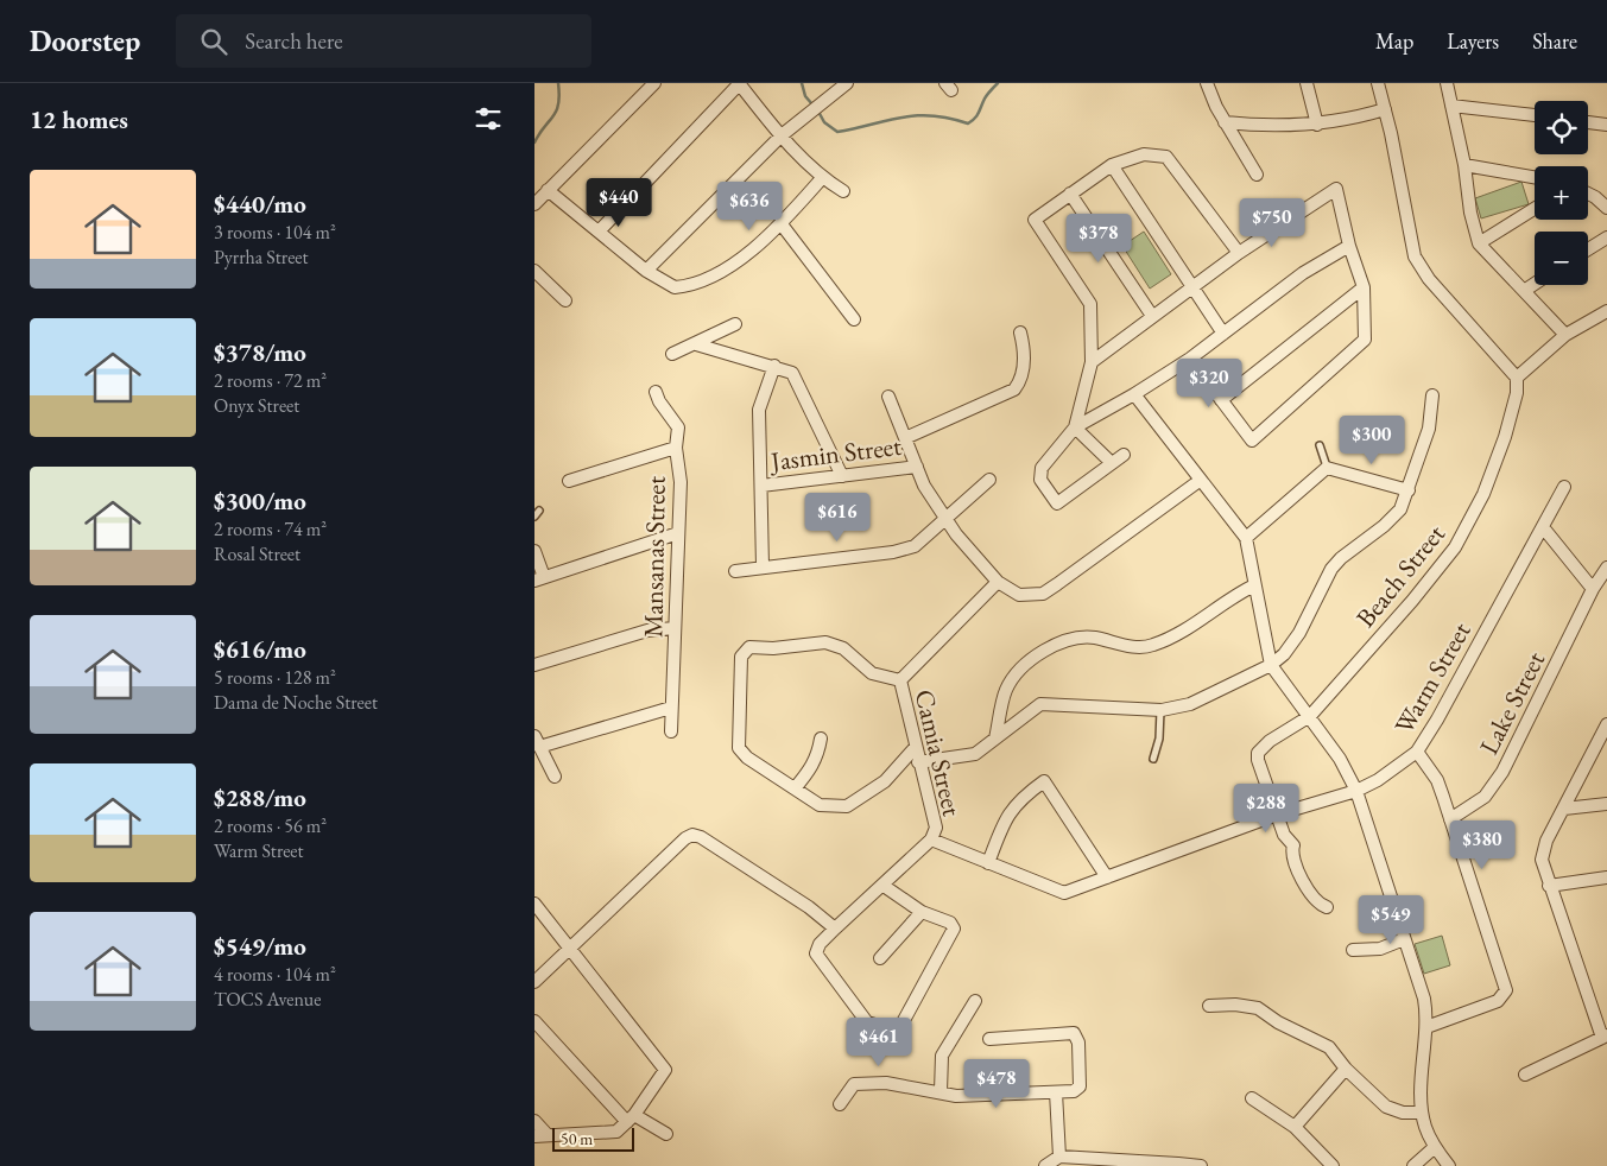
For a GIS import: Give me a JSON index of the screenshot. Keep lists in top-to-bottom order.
{
  "streets": {
    "street": [
      "Jasmin Street",
      "Mansanas Street",
      "Beach Street",
      "Warm Street",
      "Lake Street",
      "Camia Street"
    ]
  },
  "crossings": [
    ["Beach Street", "Warm Street"],
    ["Warm Street", "Camia Street"]
  ],
  "scale_bar": "50 m",
  "page": {
    "header": "Doorstep",
    "search": "Search here",
    "nav": ["Map", "Layers", "Share"],
    "heading": "12 homes",
    "map_buttons": ["+", "−"],
    "list": [
      {
        "name": "$440/mo",
        "note": "3 rooms · 104 m² · Pyrrha Street"
      },
      {
        "name": "$378/mo",
        "note": "2 rooms · 72 m² · Onyx Street"
      },
      {
        "name": "$300/mo",
        "note": "2 rooms · 74 m² · Rosal Street"
      },
      {
        "name": "$616/mo",
        "note": "5 rooms · 128 m² · Dama de Noche Street"
      },
      {
        "name": "$288/mo",
        "note": "2 rooms · 56 m² · Warm Street"
      },
      {
        "name": "$549/mo",
        "note": "4 rooms · 104 m² · TOCS Avenue"
      }
    ],
    "price": [
      "$440",
      "$636",
      "$750",
      "$378",
      "$320",
      "$300",
      "$616",
      "$288",
      "$380",
      "$549",
      "$461",
      "$478"
    ],
    "scale": "50 m"
  }
}
